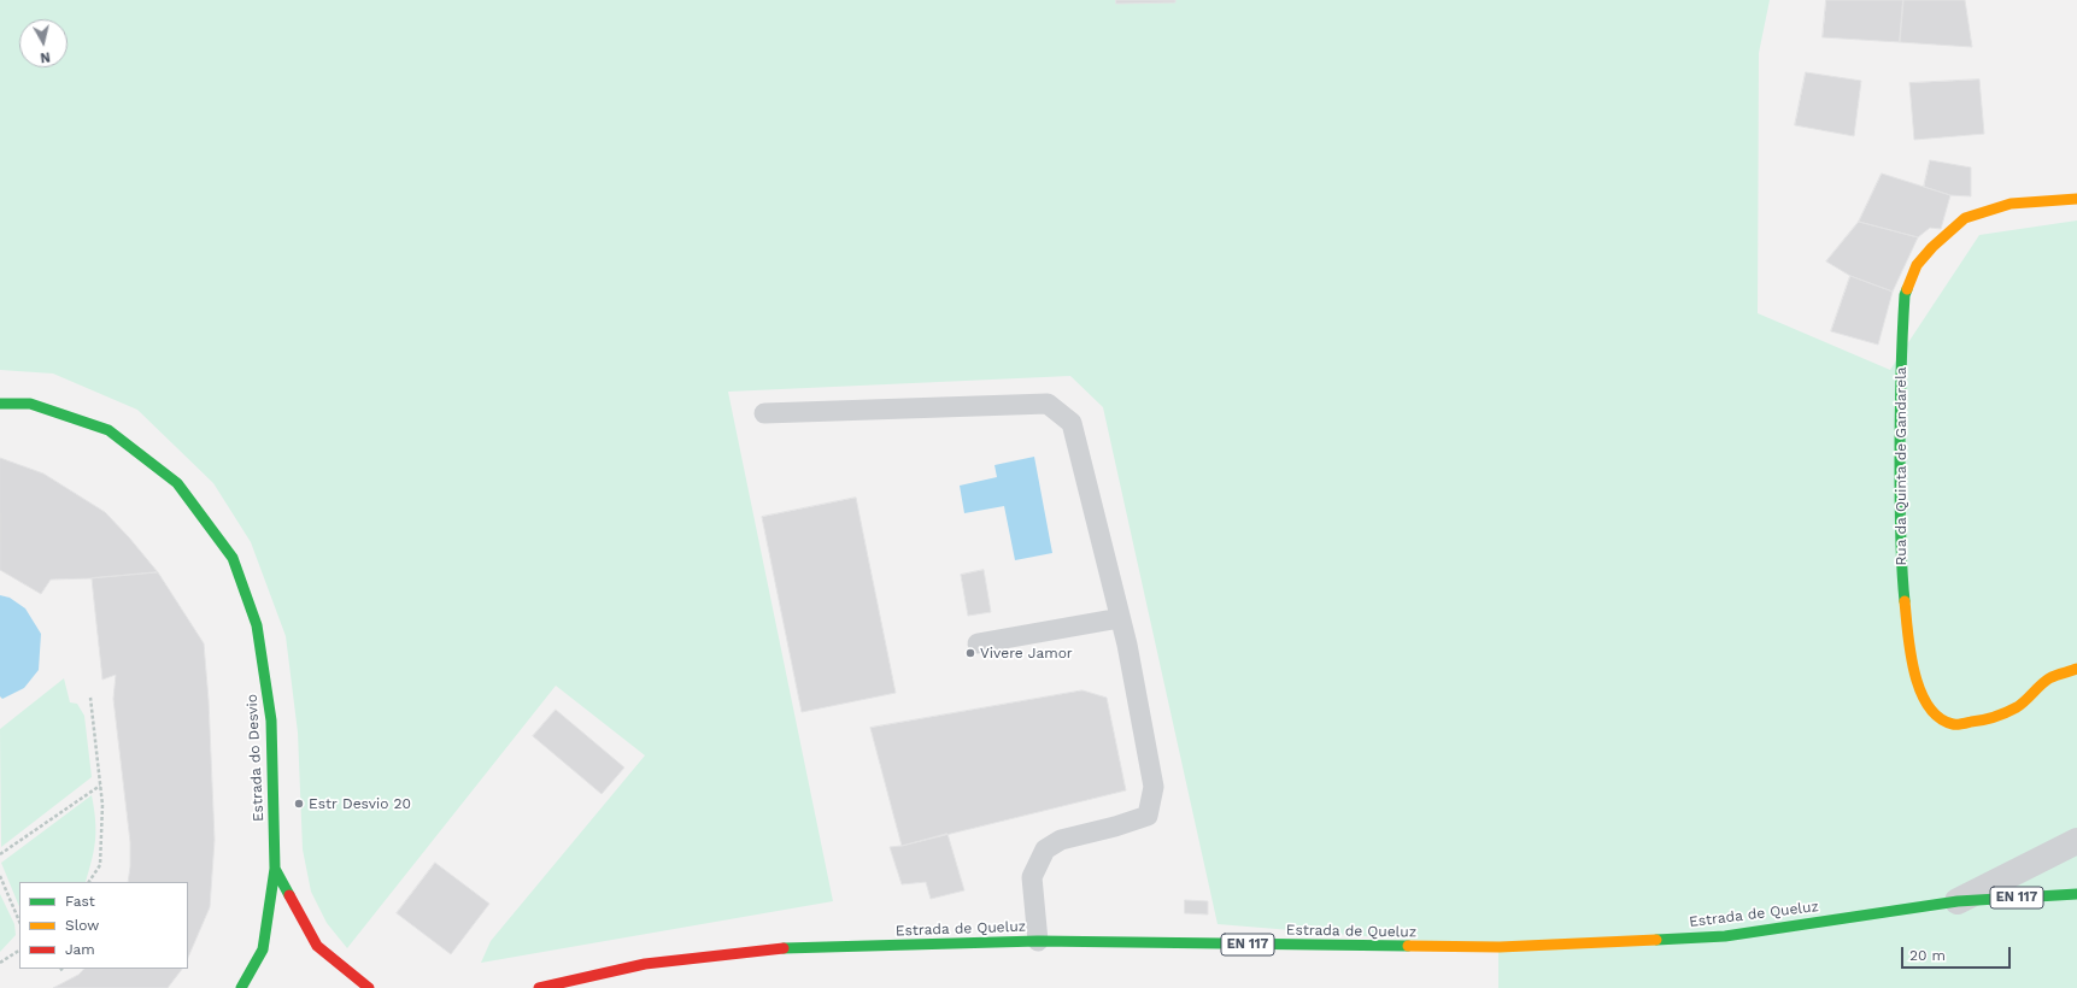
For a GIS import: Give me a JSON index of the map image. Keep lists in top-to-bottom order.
{
  "streets": {
    "street": [
      "Rua da Quinta de Gandarela",
      "Estrada do Desvio",
      "EN 117",
      "Estrada de Queluz"
    ]
  },
  "places": ["Vivere Jamor", "Estr Desvio 20"],
  "legend": ["Fast", "Slow", "Jam"],
  "scale_bar": "20 m",
  "north": "bottom"
}
